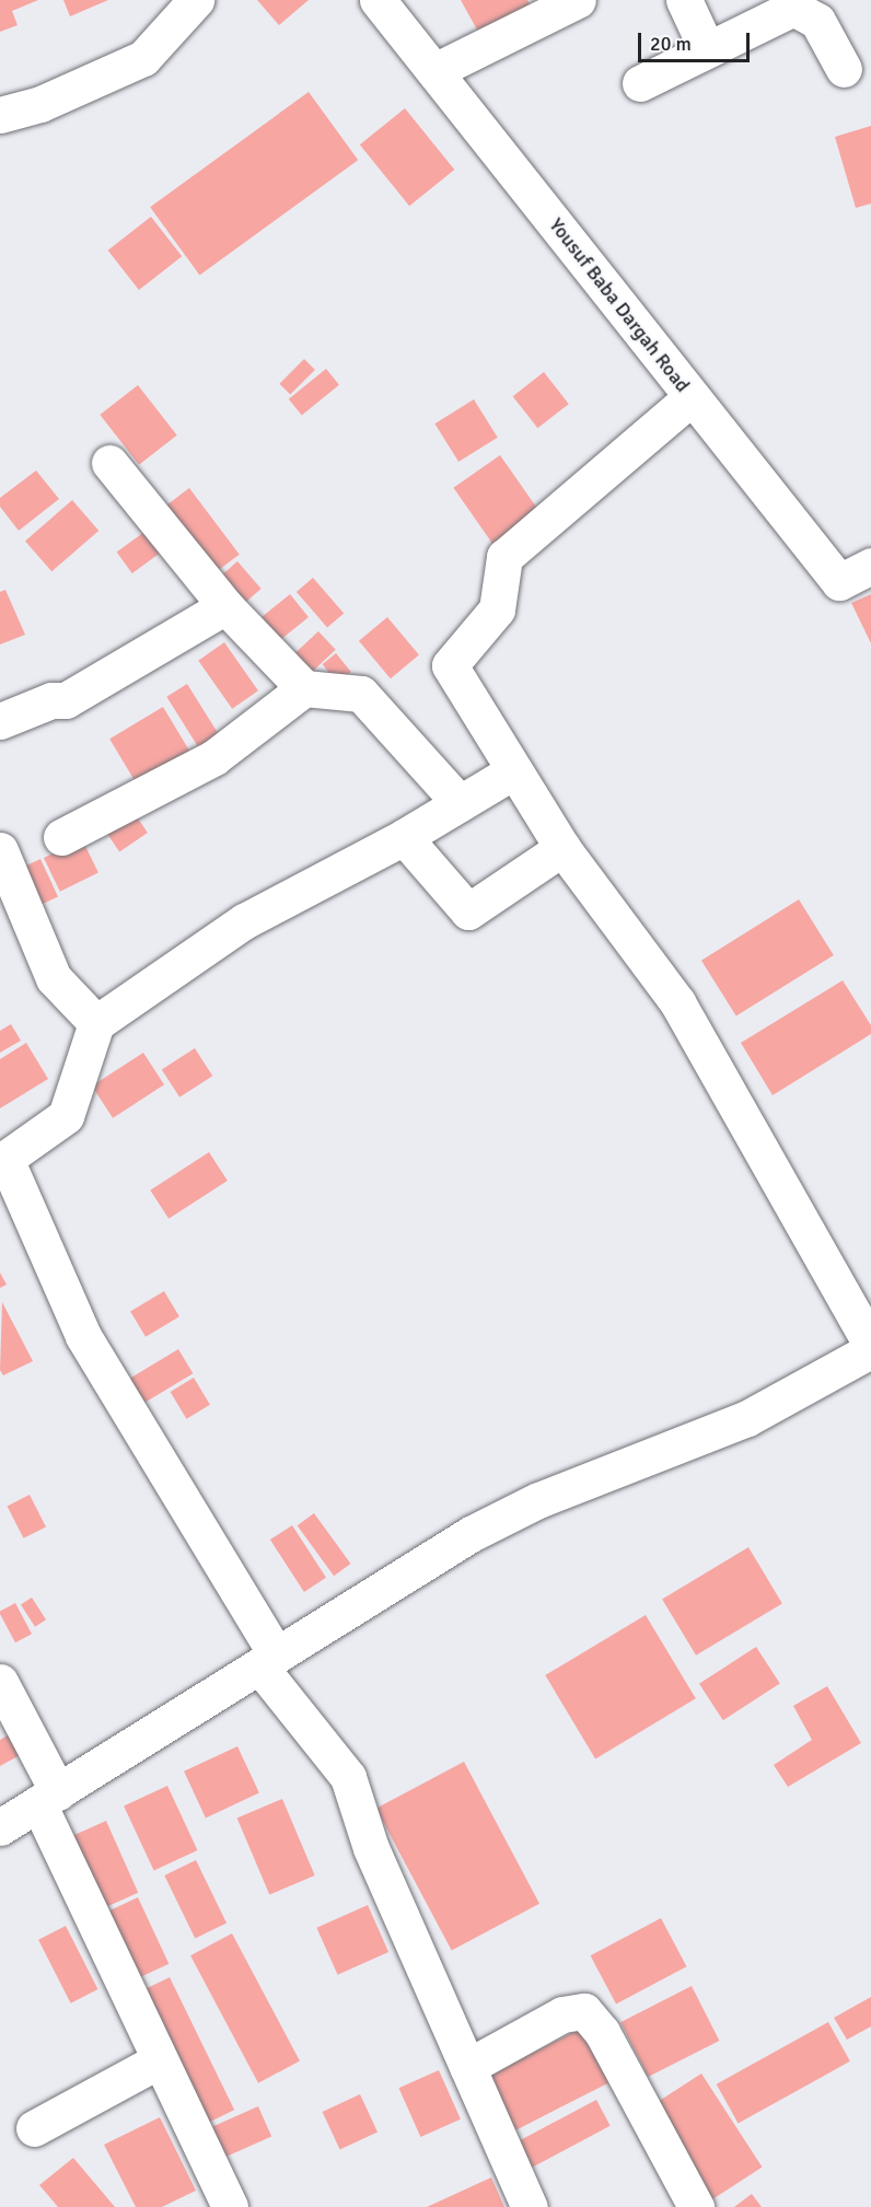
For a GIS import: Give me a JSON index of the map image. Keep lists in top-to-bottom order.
{
  "streets": {
    "street": ["Yousuf Baba Dargah Road"]
  },
  "scale_bar": "20 m"
}
